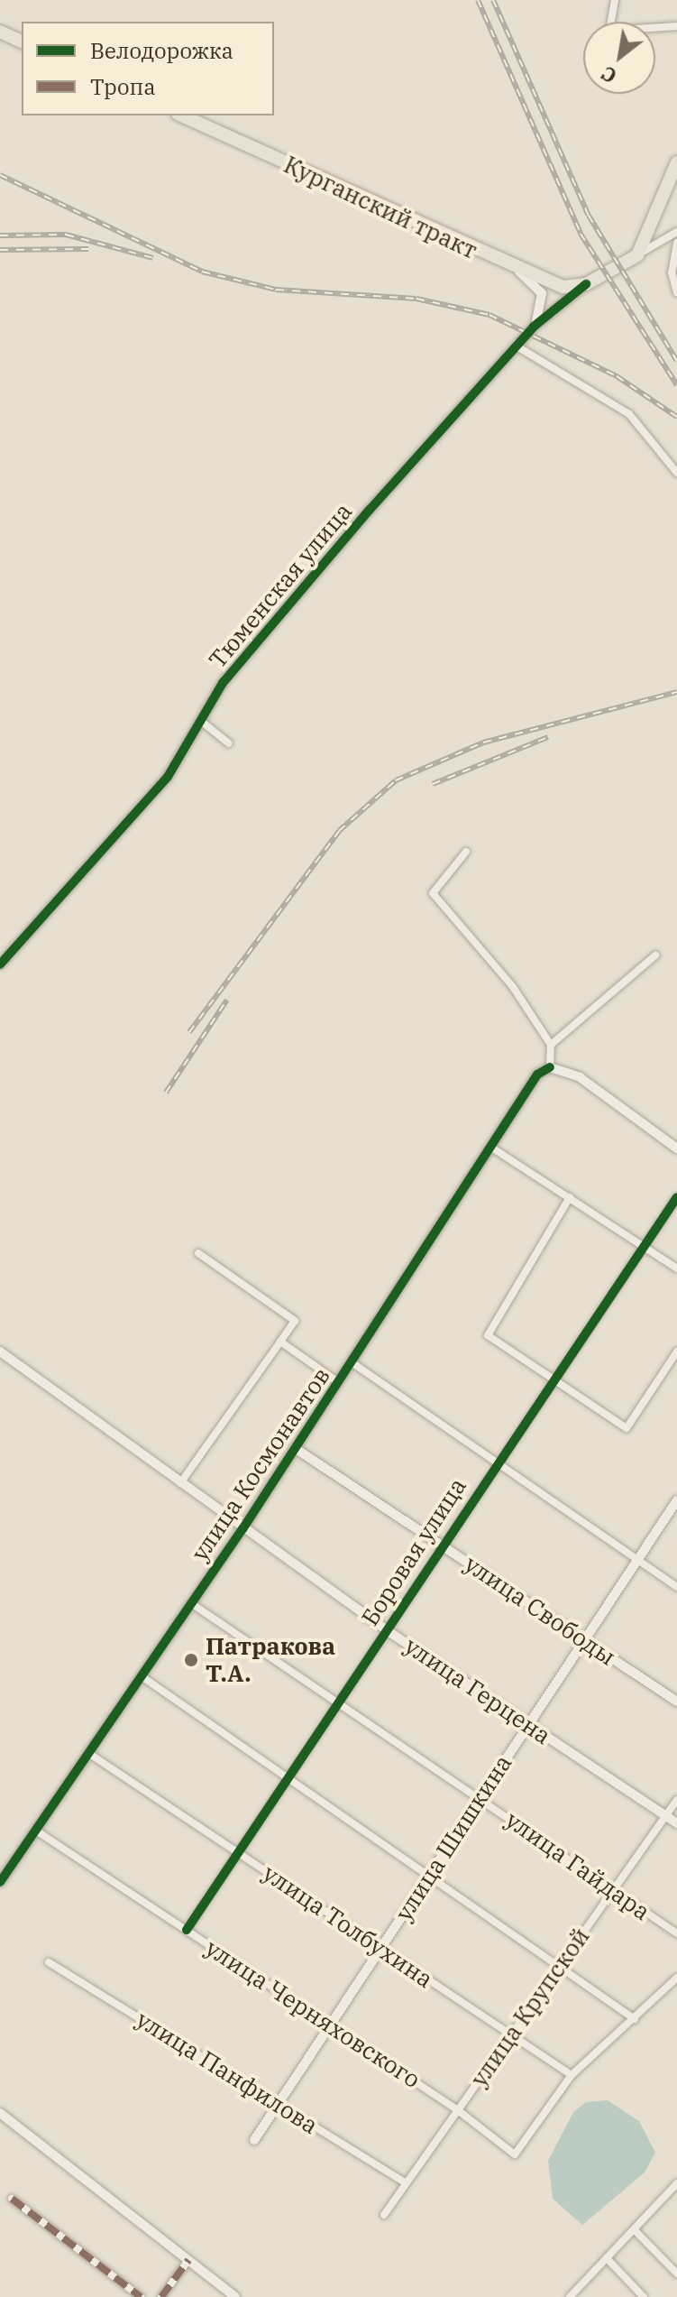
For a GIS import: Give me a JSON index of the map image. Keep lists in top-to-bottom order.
{
  "streets": {
    "main road": ["Курганский тракт"],
    "street": [
      "Тюменская улица",
      "улица Космонавтов",
      "Боровая улица",
      "улица Свободы",
      "улица Герцена",
      "улица Шишкина",
      "улица Гайдара",
      "улица Толбухина",
      "улица Крупской",
      "улица Черняховского",
      "улица Панфилова"
    ]
  },
  "crossings": [
    ["Курганский тракт", "Тюменская улица"],
    ["улица Космонавтов", "улица Свободы"],
    ["улица Космонавтов", "улица Герцена"],
    ["улица Космонавтов", "улица Гайдара"],
    ["улица Космонавтов", "улица Толбухина"],
    ["улица Космонавтов", "улица Черняховского"],
    ["Боровая улица", "улица Свободы"],
    ["Боровая улица", "улица Герцена"],
    ["Боровая улица", "улица Гайдара"],
    ["Боровая улица", "улица Толбухина"],
    ["Боровая улица", "улица Черняховского"],
    ["улица Свободы", "улица Шишкина"],
    ["улица Герцена", "улица Шишкина"],
    ["улица Герцена", "улица Крупской"],
    ["улица Шишкина", "улица Гайдара"],
    ["улица Шишкина", "улица Толбухина"],
    ["улица Шишкина", "улица Черняховского"],
    ["улица Шишкина", "улица Панфилова"],
    ["улица Гайдара", "улица Крупской"],
    ["улица Толбухина", "улица Крупской"],
    ["улица Толбухина", "улица Черняховского"],
    ["улица Крупской", "улица Черняховского"],
    ["улица Крупской", "улица Панфилова"]
  ],
  "places": ["Патракова Т.А."],
  "legend": ["Велодорожка", "Тропа"],
  "north": "bottom left"
}
